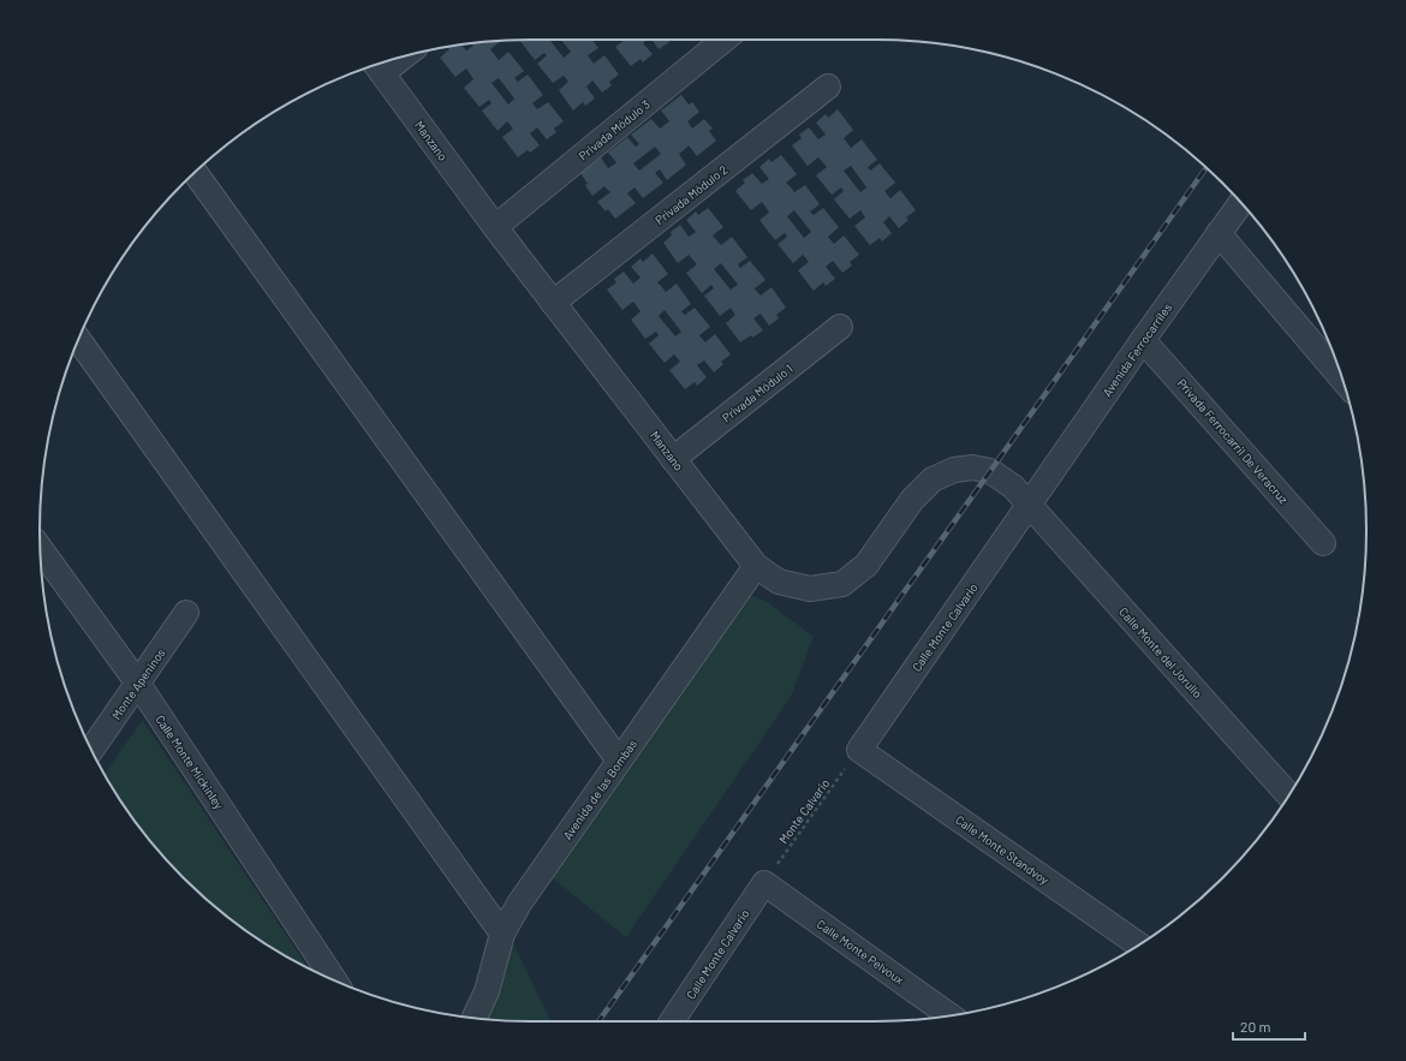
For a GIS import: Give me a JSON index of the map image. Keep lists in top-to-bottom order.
{
  "streets": {
    "street": [
      "Privada Módulo 3",
      "Manzano",
      "Privada Módulo 2",
      "Avenida Ferrocarriles",
      "Privada Módulo 1",
      "Privada Ferrocarril De Veracruz",
      "Calle Monte Calvario",
      "Calle Monte del Jorullo",
      "Monte Apeninos",
      "Calle Monte Mickinley",
      "Avenida de las Bombas",
      "Calle Monte Standvoy",
      "Calle Monte Pelvoux"
    ],
    "path": ["Monte Calvario"]
  },
  "crossings": [
    ["Privada Módulo 3", "Manzano"],
    ["Manzano", "Privada Módulo 2"],
    ["Manzano", "Avenida Ferrocarriles"],
    ["Manzano", "Privada Módulo 1"],
    ["Manzano", "Calle Monte Calvario"],
    ["Manzano", "Calle Monte del Jorullo"],
    ["Manzano", "Avenida de las Bombas"],
    ["Avenida Ferrocarriles", "Privada Ferrocarril De Veracruz"],
    ["Avenida Ferrocarriles", "Calle Monte Calvario"],
    ["Avenida Ferrocarriles", "Calle Monte del Jorullo"],
    ["Calle Monte Calvario", "Calle Monte del Jorullo"],
    ["Calle Monte Calvario", "Monte Calvario"],
    ["Calle Monte Calvario", "Calle Monte Standvoy"],
    ["Calle Monte Calvario", "Calle Monte Pelvoux"],
    ["Monte Apeninos", "Calle Monte Mickinley"],
    ["Monte Calvario", "Calle Monte Standvoy"],
    ["Monte Calvario", "Calle Monte Pelvoux"]
  ],
  "scale_bar": "20 m"
}
